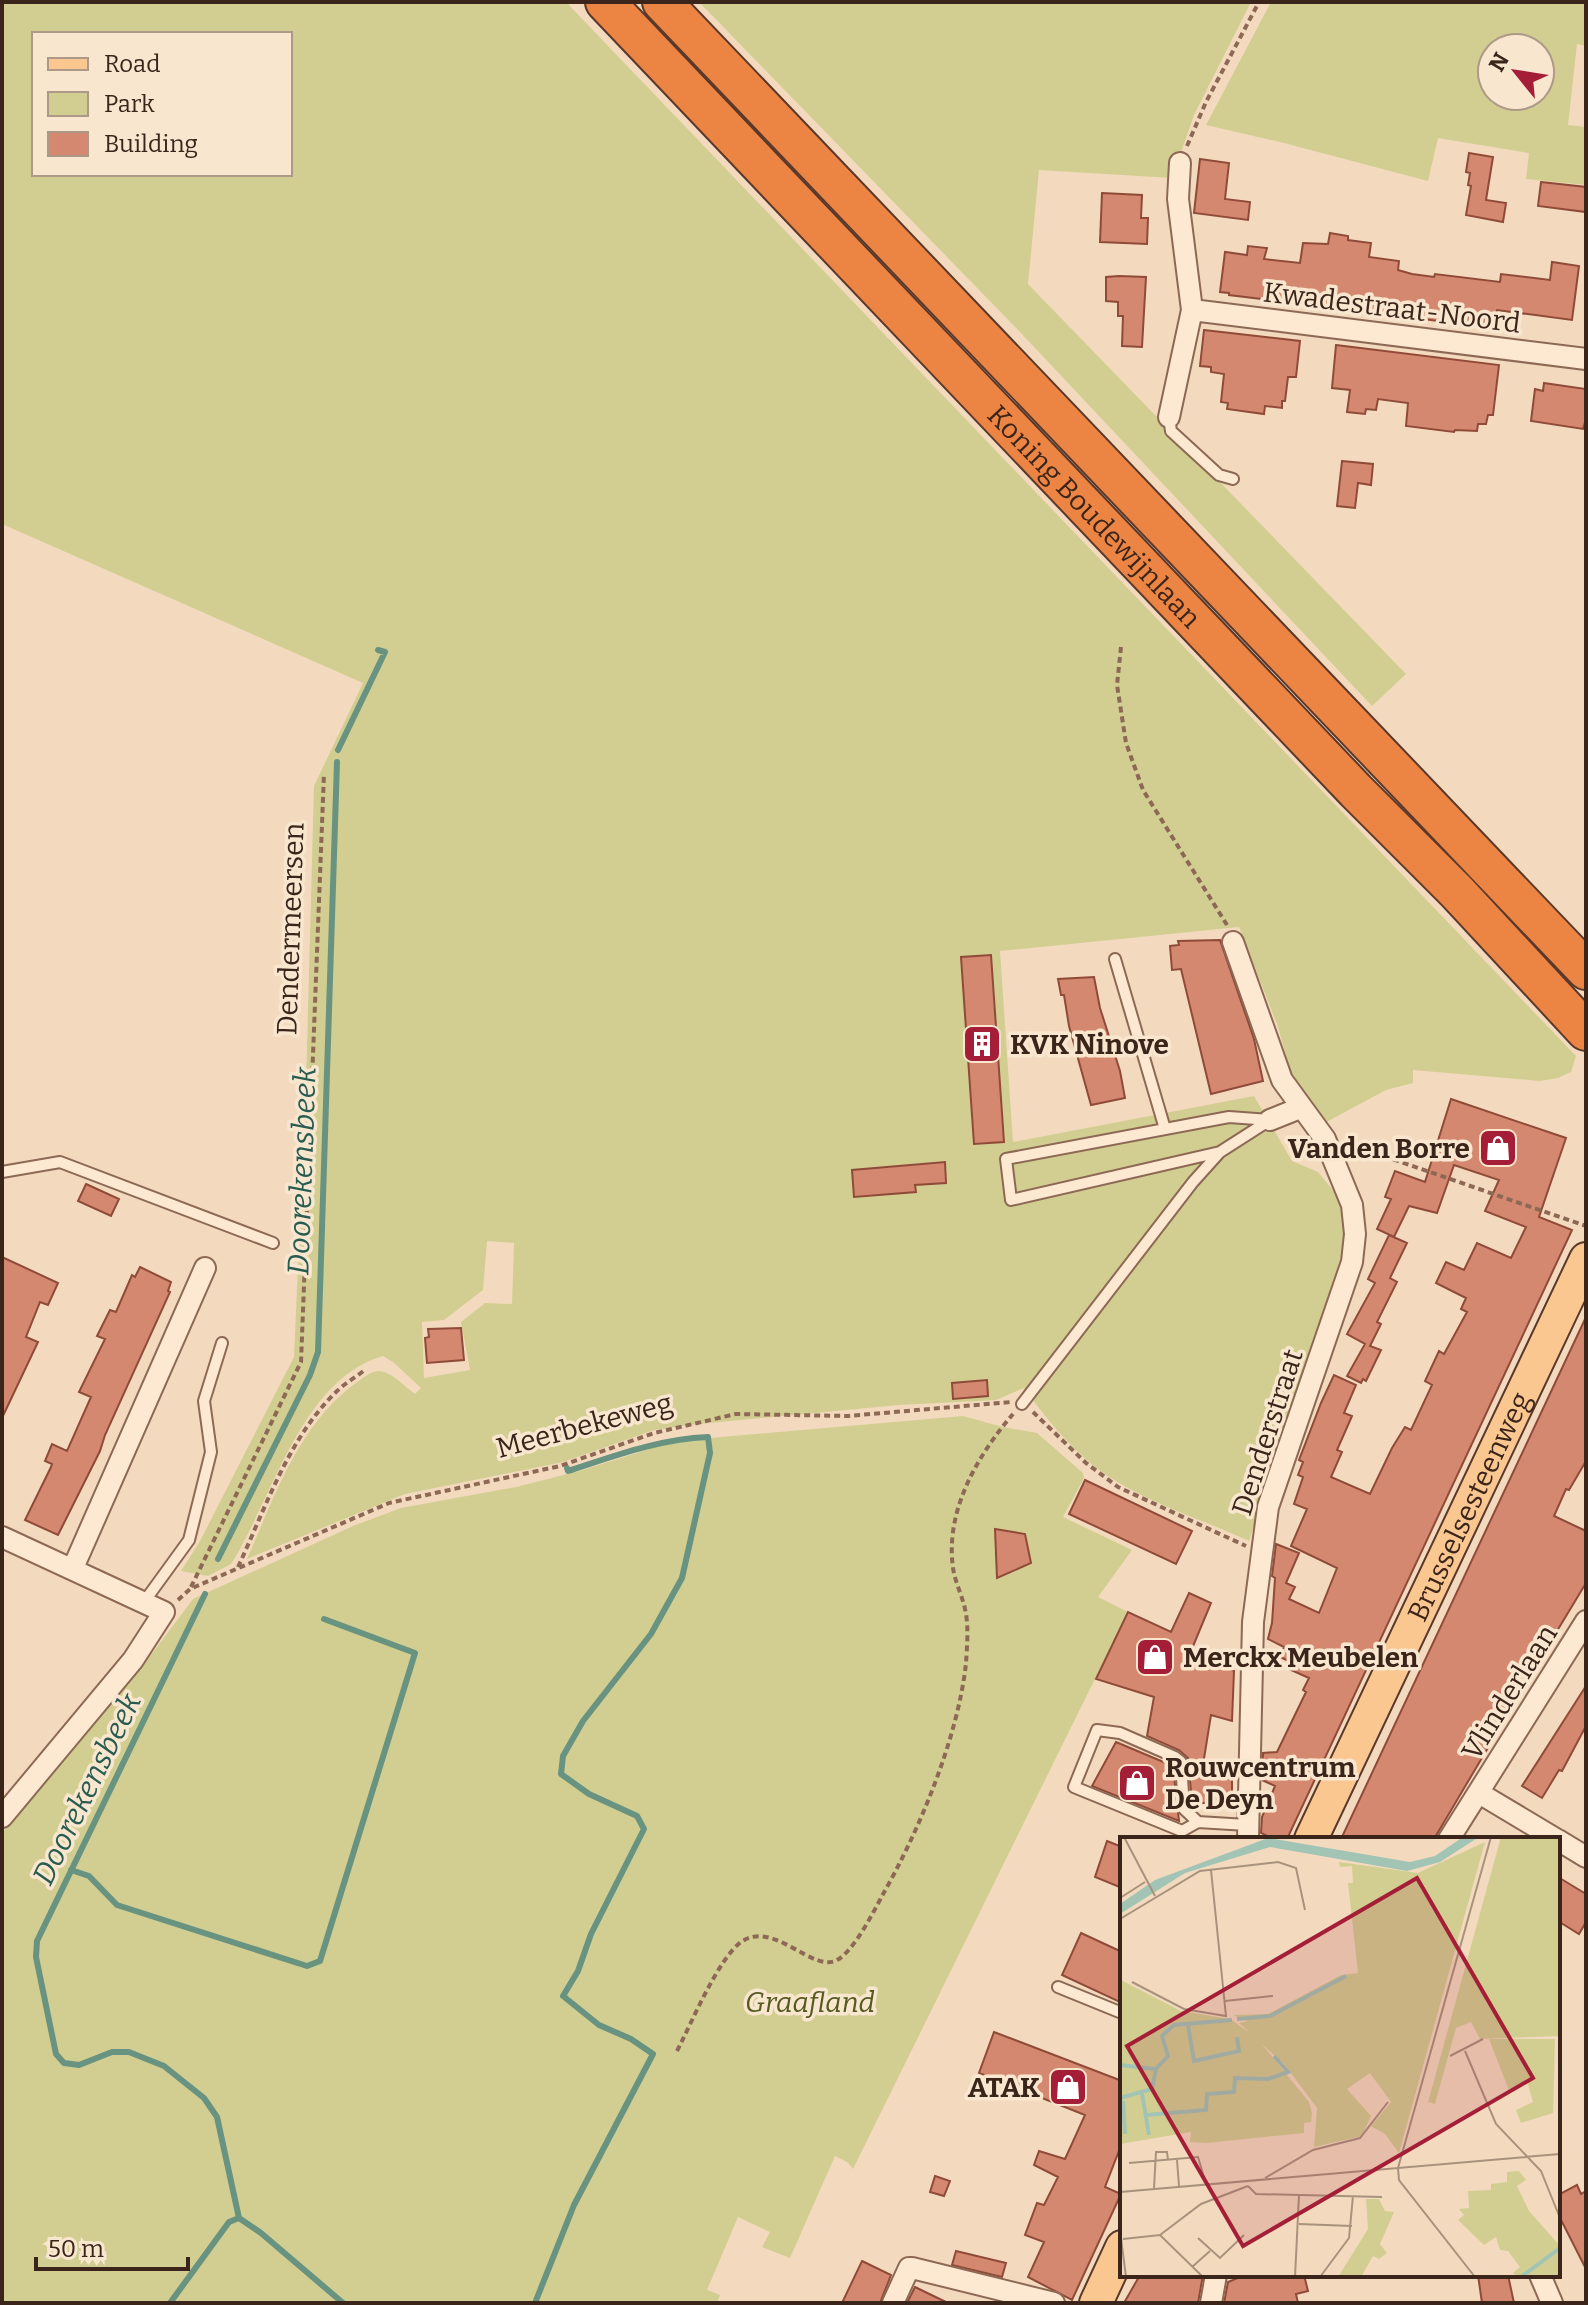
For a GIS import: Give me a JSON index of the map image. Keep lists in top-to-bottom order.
{
  "streets": {
    "highway": ["Koning Boudewijnlaan"],
    "main road": ["Brusselsesteenweg"],
    "street": ["Kwadestraat-Noord", "Denderstraat", "Vlinderlaan"],
    "path": ["Dendermeersen", "Meerbekeweg"]
  },
  "crossings": [
    ["Dendermeersen", "Meerbekeweg"]
  ],
  "water": ["Doorekensbeek"],
  "parks": ["Graafland"],
  "places": {
    "building": ["KVK Ninove"],
    "shop": [
      "Vanden Borre",
      "Merckx Meubelen",
      "Rouwcentrum De Deyn",
      "ATAK"
    ]
  },
  "legend": ["Road", "Park", "Building"],
  "scale_bar": "50 m",
  "north": "top left"
}
